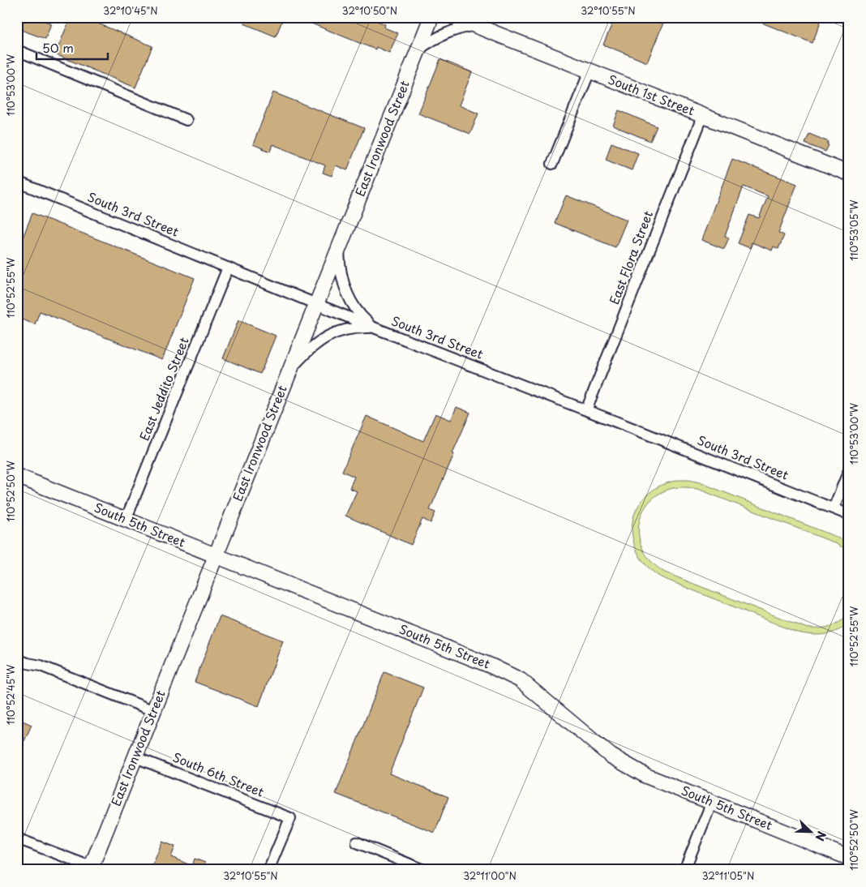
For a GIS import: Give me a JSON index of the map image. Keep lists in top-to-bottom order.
{
  "streets": {
    "street": [
      "South 1st Street",
      "East Ironwood Street",
      "South 3rd Street",
      "East Flora Street",
      "East Jeddito Street",
      "South 5th Street",
      "South 6th Street"
    ]
  },
  "crossings": [
    ["South 1st Street", "East Flora Street"],
    ["East Ironwood Street", "South 3rd Street"],
    ["East Ironwood Street", "South 5th Street"],
    ["East Ironwood Street", "South 6th Street"],
    ["South 3rd Street", "East Flora Street"],
    ["South 3rd Street", "East Jeddito Street"],
    ["East Jeddito Street", "South 5th Street"]
  ],
  "scale_bar": "50 m",
  "north": "bottom right",
  "coordinates": [
    "32°10'45\"N",
    "32°10'50\"N",
    "32°10'55\"N",
    "110°53'00\"W",
    "110°53'05\"W",
    "110°52'55\"W",
    "110°52'50\"W",
    "110°52'45\"W",
    "32°11'00\"N",
    "32°11'05\"N"
  ]
}
